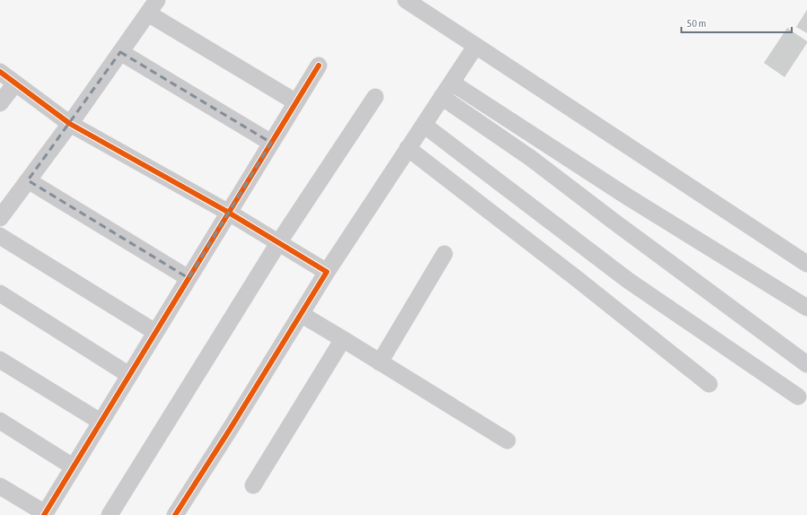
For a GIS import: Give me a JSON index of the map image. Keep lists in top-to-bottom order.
{
  "scale_bar": "50 m"
}
